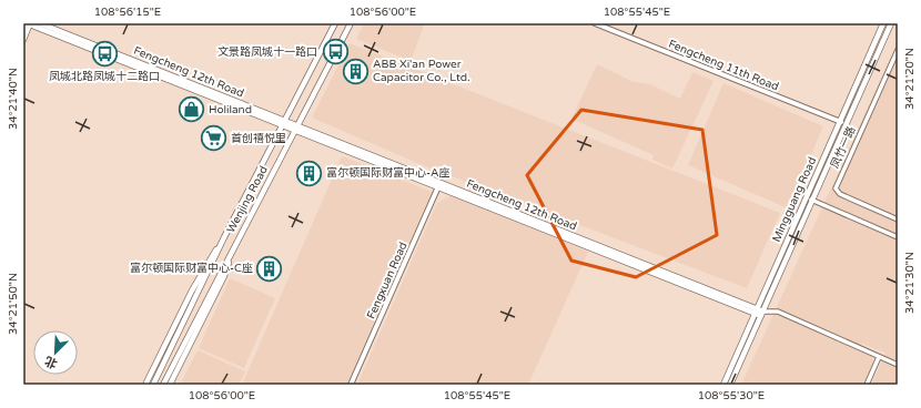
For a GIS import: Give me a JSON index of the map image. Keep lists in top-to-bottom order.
{
  "streets": {
    "main road": ["Fengcheng 12th Road", "Wenjing Road", "Mingguang Road"],
    "street": ["Fengcheng 11th Road", "凤竹一路", "Fengxuan Road"]
  },
  "crossings": [
    ["Fengcheng 11th Road", "Mingguang Road"],
    ["Fengcheng 12th Road", "Wenjing Road"],
    ["Fengcheng 12th Road", "Mingguang Road"],
    ["Fengcheng 12th Road", "Fengxuan Road"]
  ],
  "places": {
    "bus stop": ["文景路凤城十一路口", "凤城北路凤城十二路口"],
    "building": ["ABB Xi'an Power Capacitor Co., Ltd.", "富尔顿国际财富中心-A座", "富尔顿国际财富中心-C座"],
    "shop": ["Holiland"],
    "supermarket": ["首创禧悦里"]
  },
  "north": "bottom left",
  "coordinates": [
    "108°56'15\"E",
    "108°56'00\"E",
    "108°55'45\"E",
    "34°21'20\"N",
    "34°21'40\"N",
    "34°21'30\"N",
    "34°21'50\"N",
    "108°55'30\"E"
  ]
}
